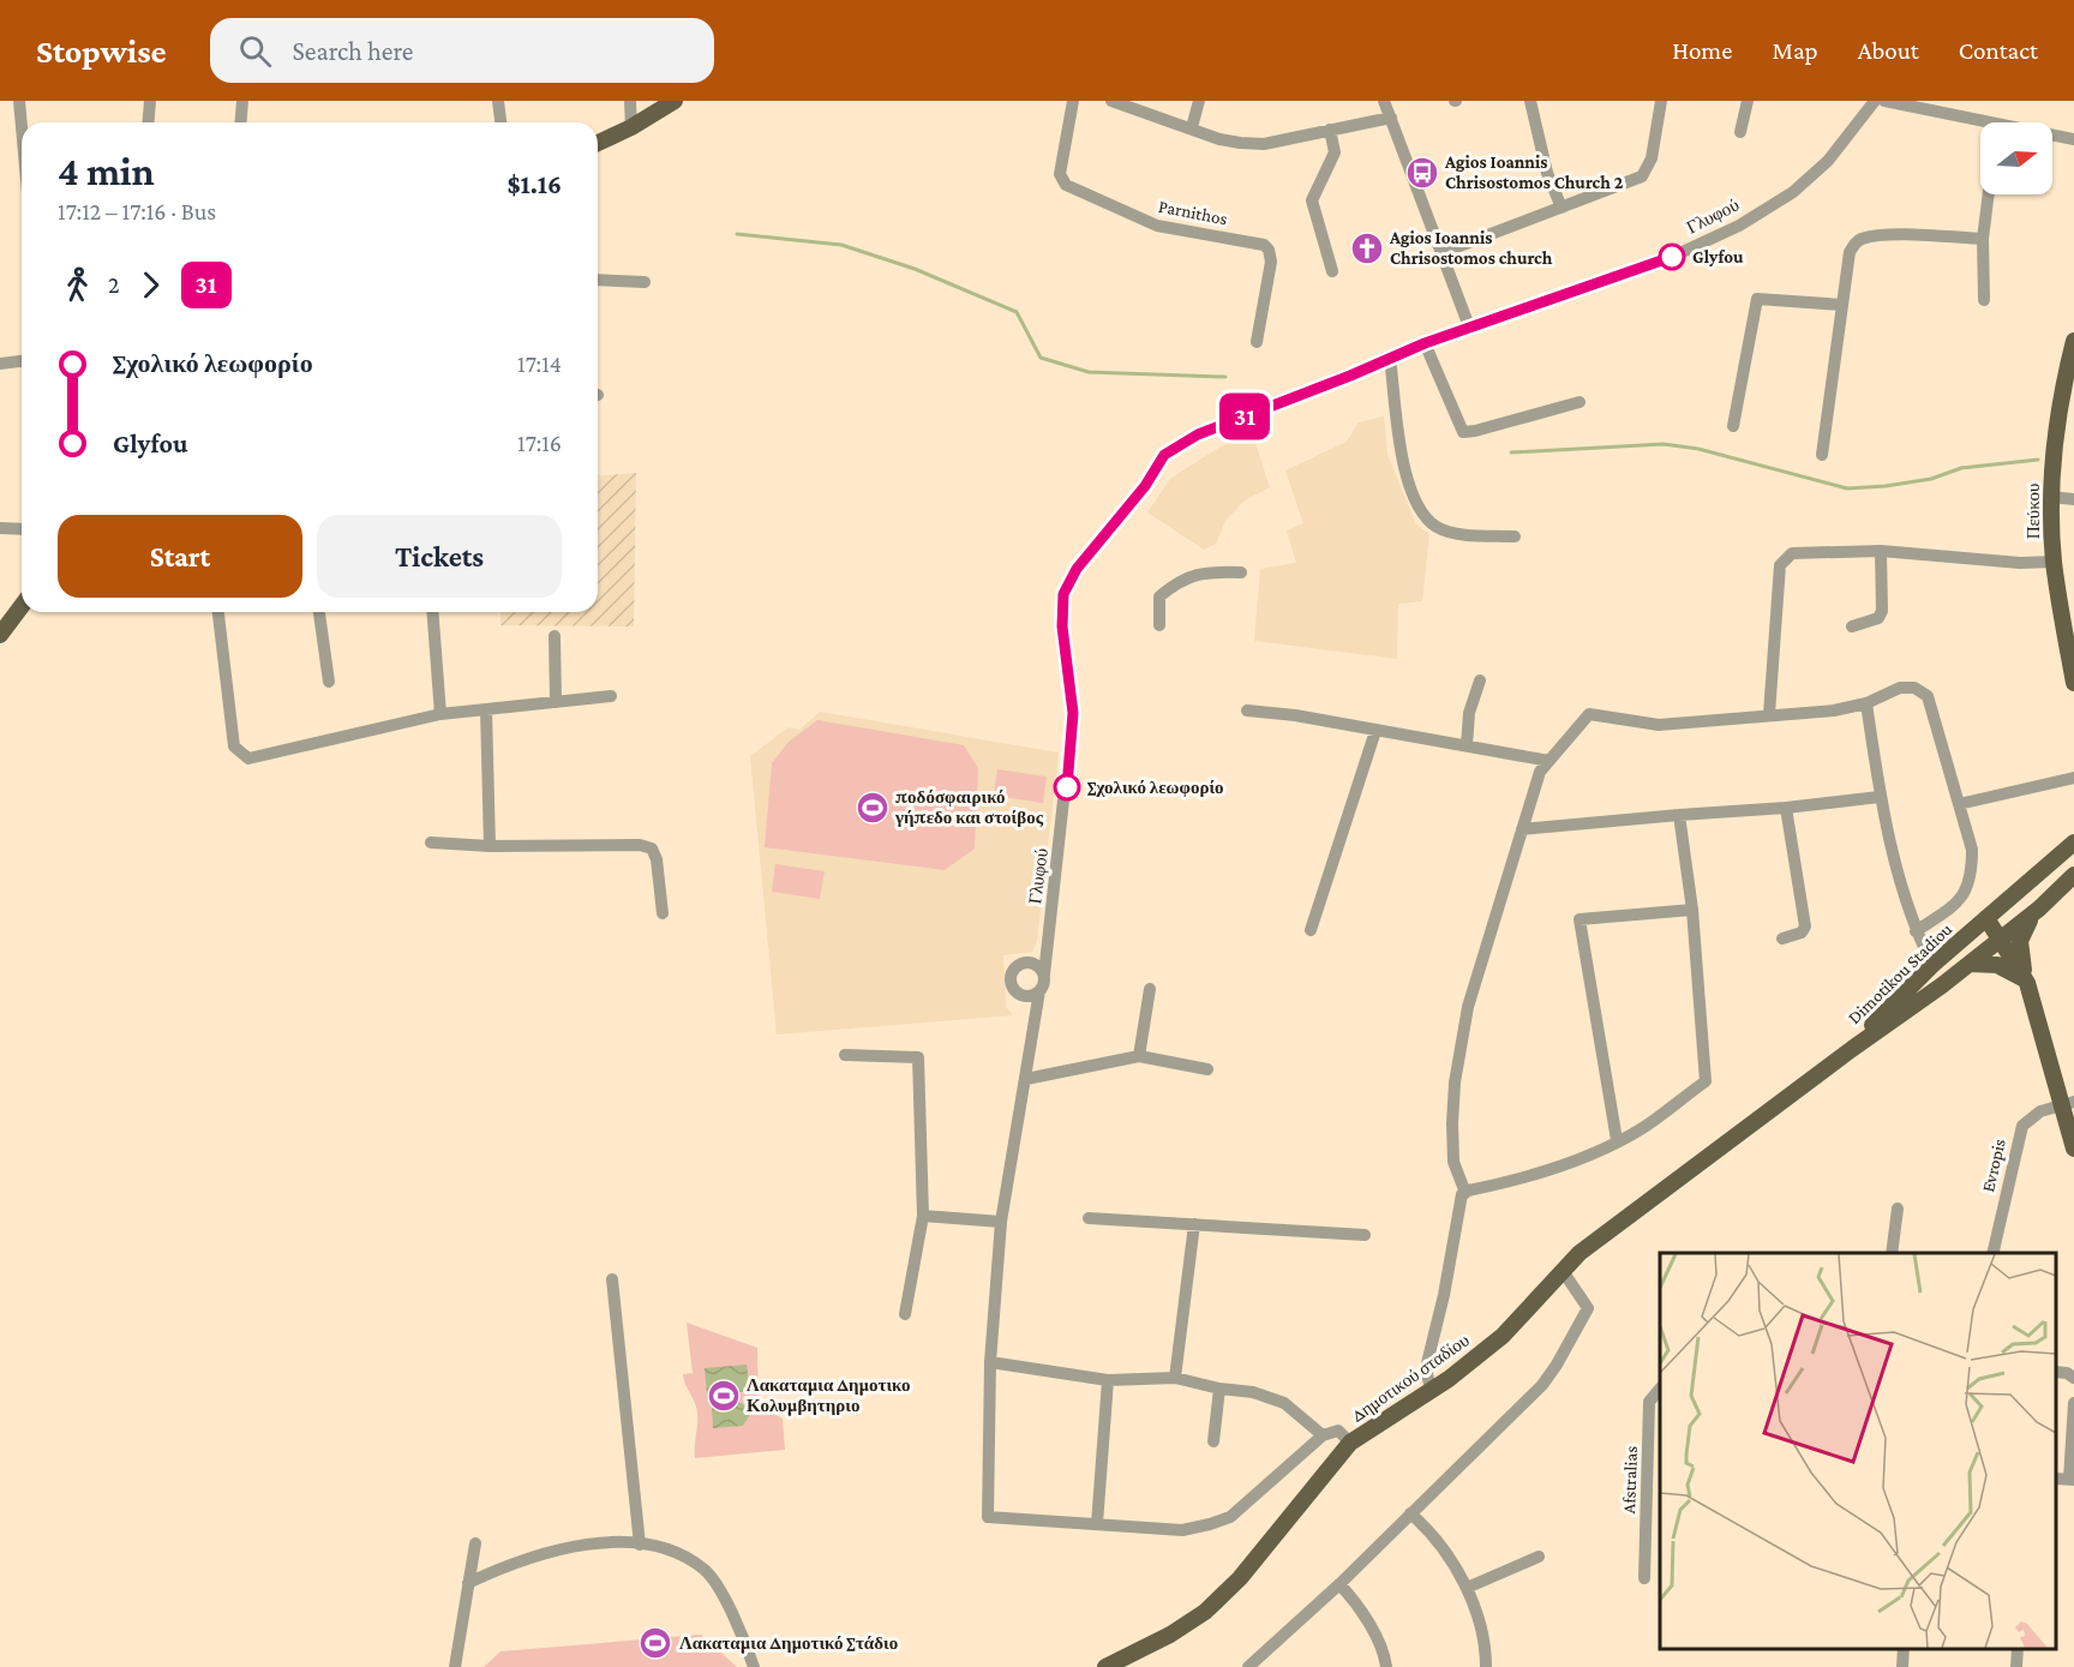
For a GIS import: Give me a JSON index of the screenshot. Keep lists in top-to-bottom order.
{
  "streets": {
    "main road": ["Πεύκου", "Dimotikou Stadiou", "Δημοτικού σταδίου"],
    "street": [
      "Parnithos",
      "Γλυφού",
      "Evropis",
      "Afstralias"
    ]
  },
  "crossings": [
    ["Dimotikou Stadiou", "Δημοτικού σταδίου"]
  ],
  "places": {
    "bus stop": ["Agios Ioannis Chrisostomos Church 2"],
    "church": ["Agios Ioannis Chrisostomos church"],
    "other": ["Glyfou", "Σχολικό λεωφορίο"],
    "sports": ["ποδόσφαιρικό γήπεδο και στοίβος", "Λακαταμια Δημοτικο Κολυμβητηριο", "Λακαταμια Δημοτικό Στάδιο"]
  },
  "lines": ["bus line 31"],
  "north": "right",
  "page": {
    "header": "Stopwise",
    "search": "Search here",
    "nav": [
      "Home",
      "Map",
      "About",
      "Contact"
    ],
    "on_map": "31",
    "heading": ["4 min", "17:12 – 17:16 · Bus", "$1.16"],
    "legs": ["2", "31"],
    "list": [
      {
        "name": "Σχολικό λεωφορίο",
        "value": "17:14"
      },
      {
        "name": "Glyfou",
        "value": "17:16"
      }
    ],
    "buttons": ["Start", "Tickets"]
  }
}
